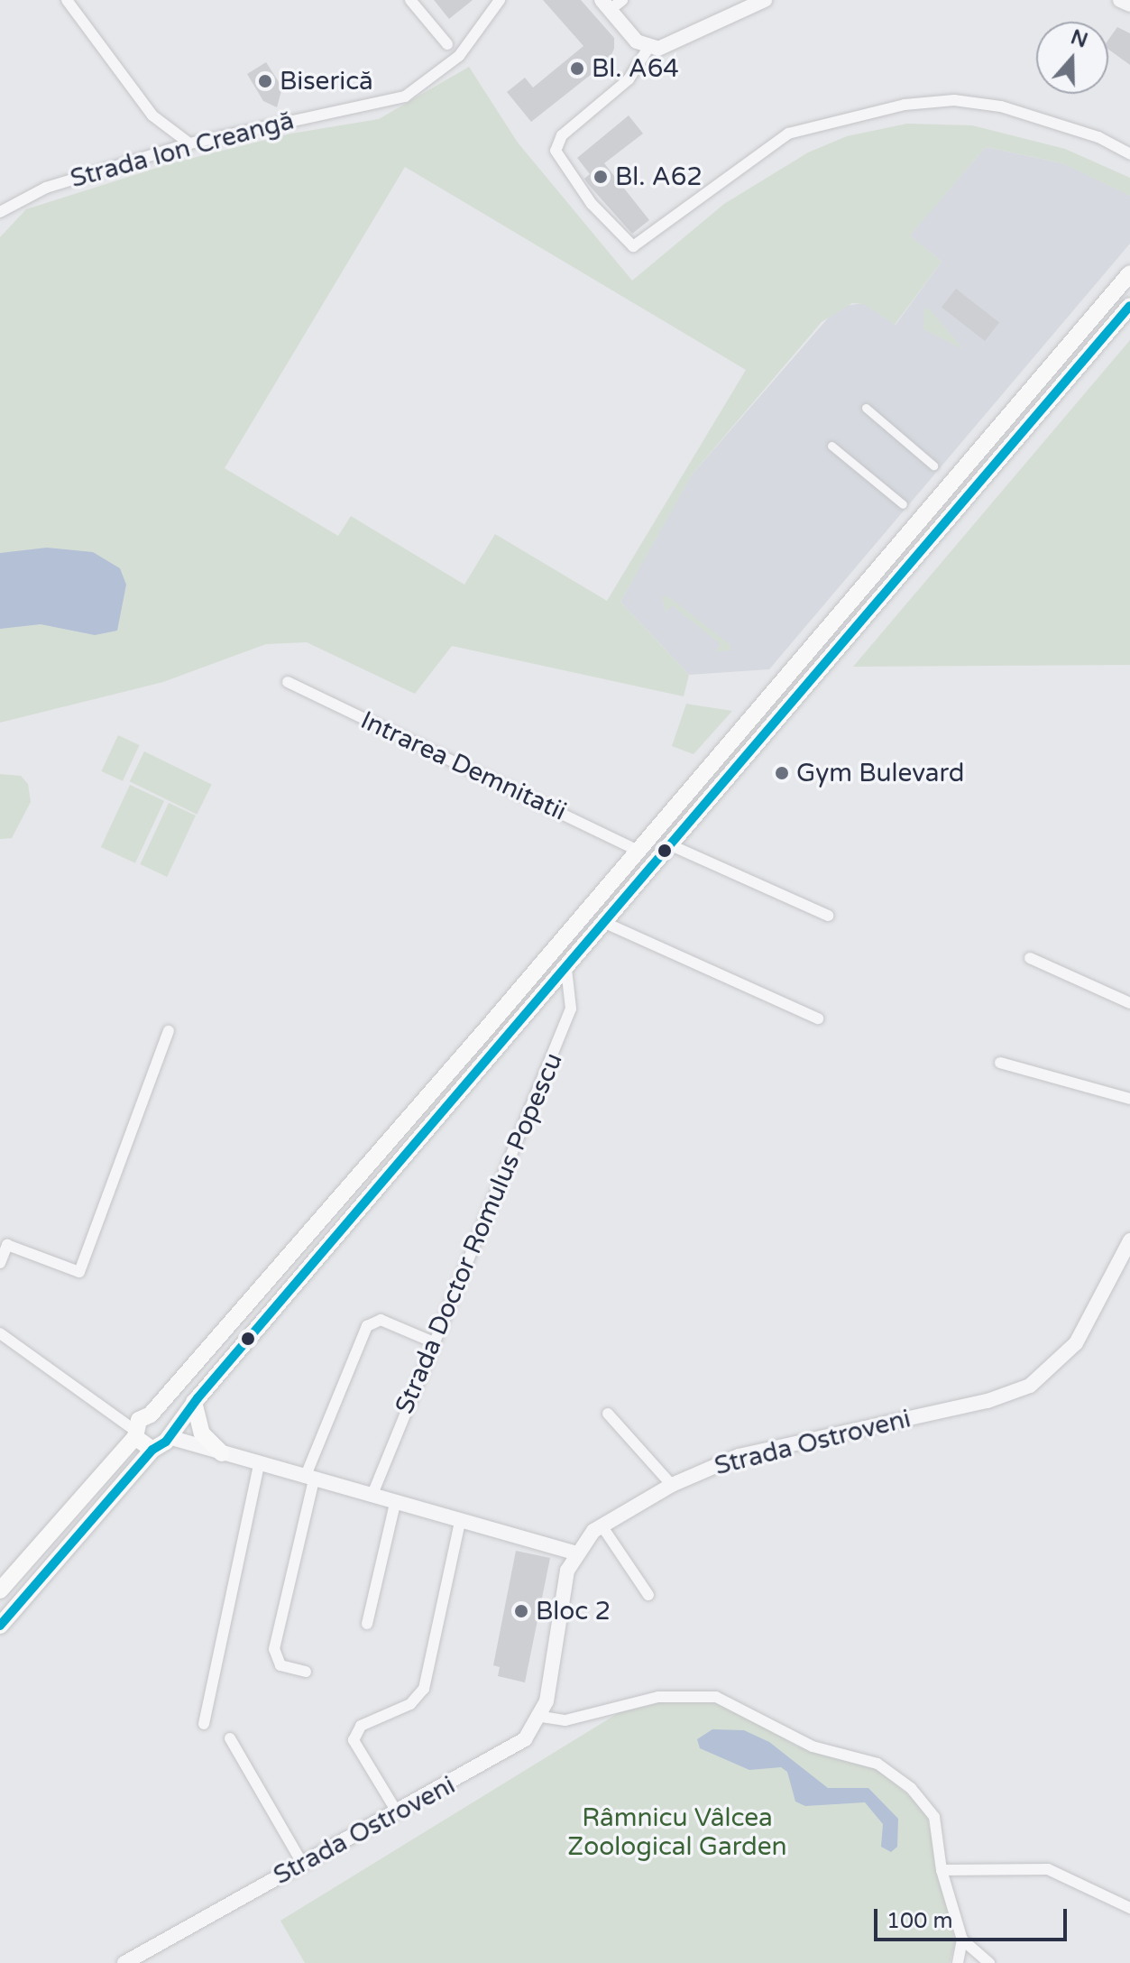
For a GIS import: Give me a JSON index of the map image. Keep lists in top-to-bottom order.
{
  "streets": {
    "street": [
      "Strada Ion Creangă",
      "Intrarea Demnitatii",
      "Strada Doctor Romulus Popescu",
      "Strada Ostroveni"
    ]
  },
  "parks": ["Râmnicu Vâlcea Zoological Garden"],
  "places": [
    "Bl. A64",
    "Biserică",
    "Bl. A62",
    "Gym Bulevard",
    "Bloc 2"
  ],
  "scale_bar": "100 m",
  "north": "top"
}
